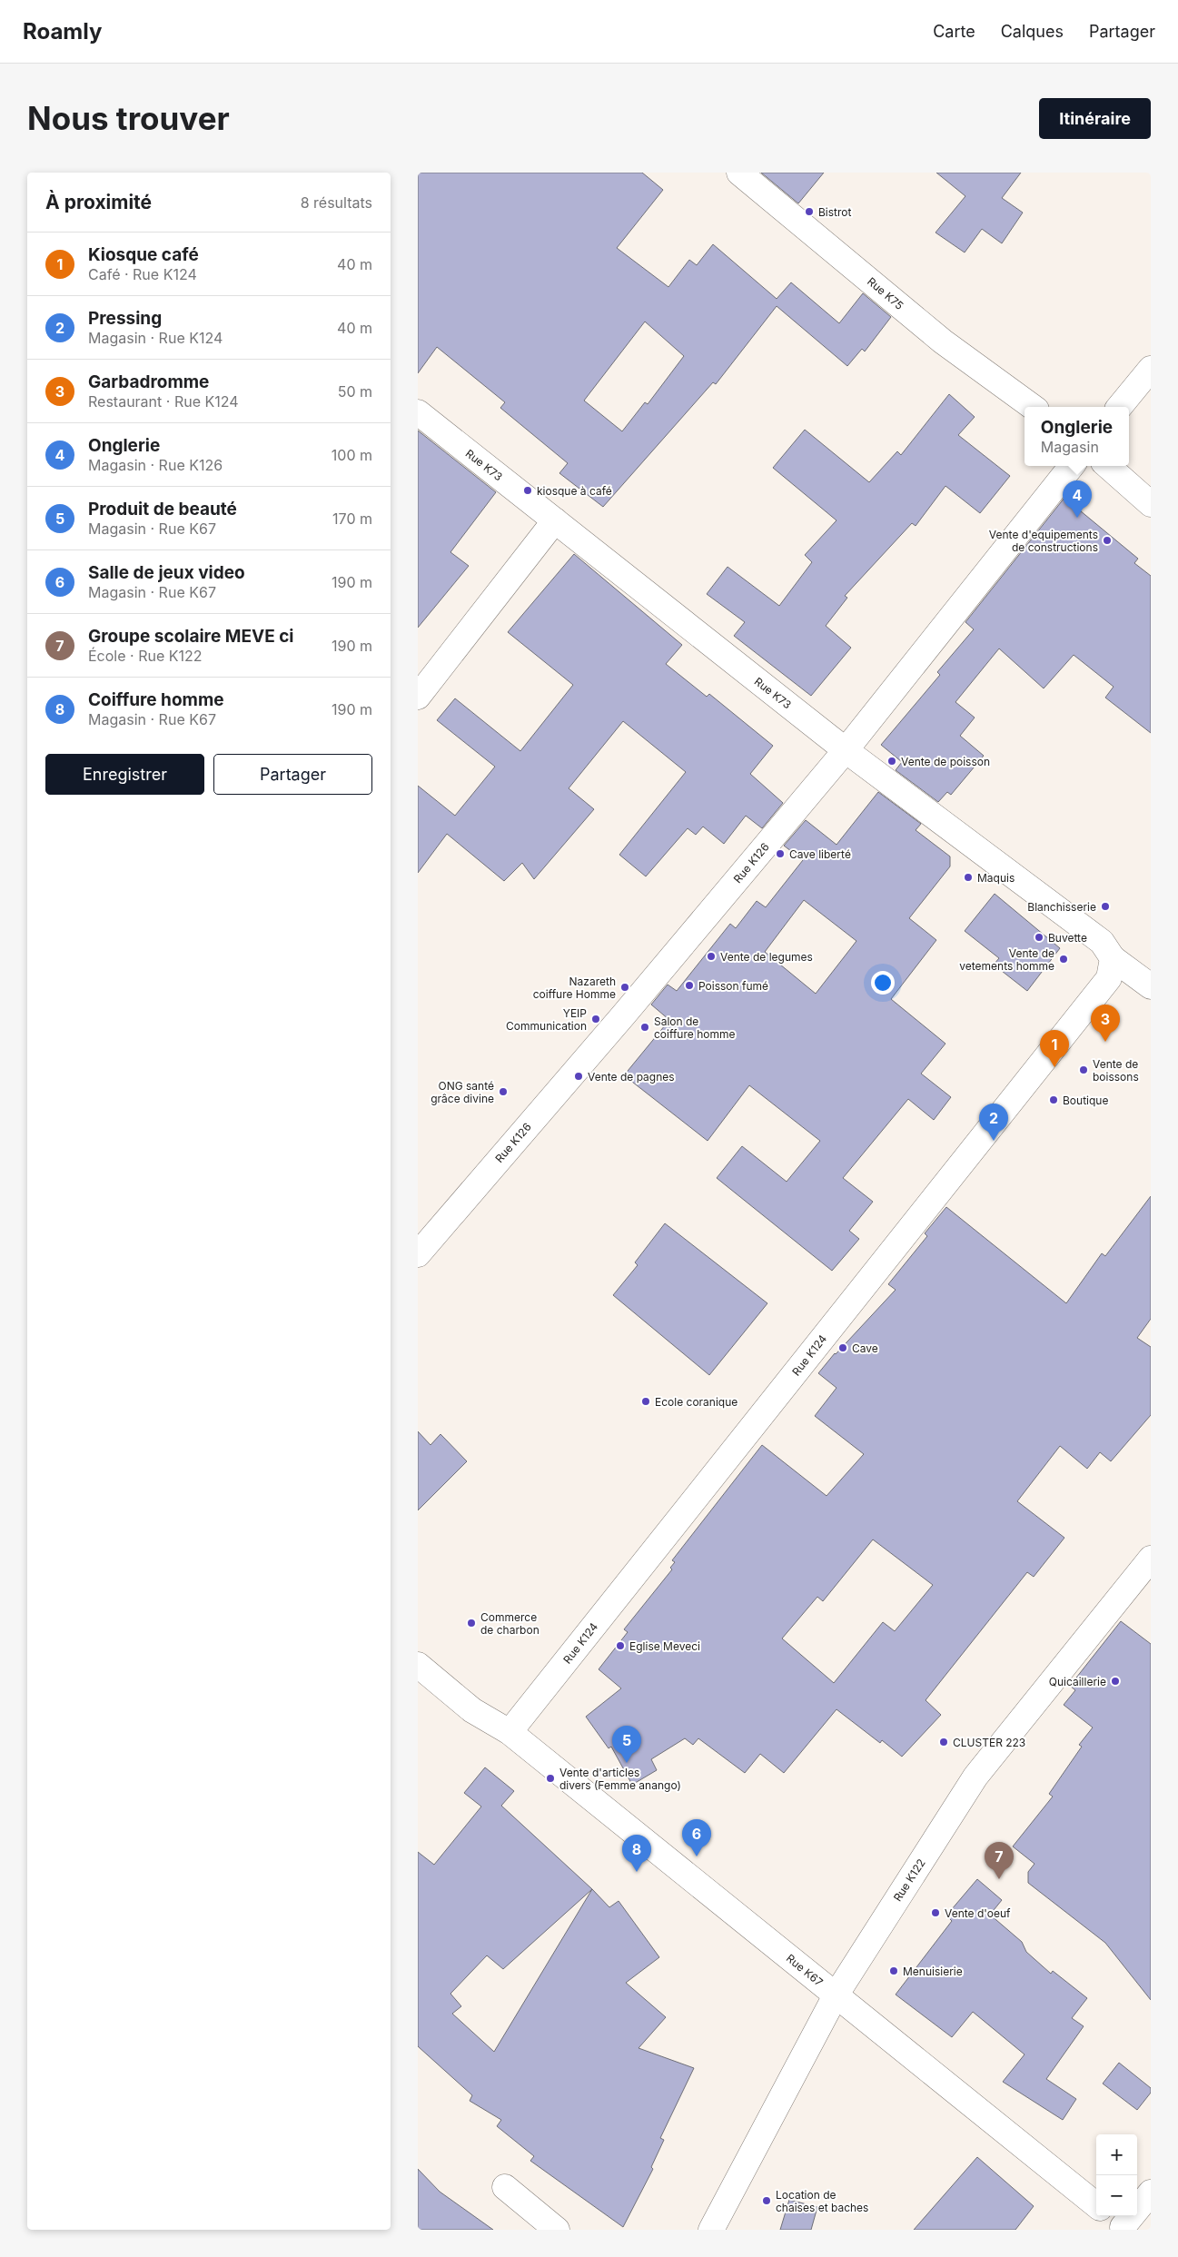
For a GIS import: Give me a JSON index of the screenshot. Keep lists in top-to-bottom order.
{
  "streets": {
    "street": [
      "Rue K75",
      "Rue K73",
      "Rue K126",
      "Rue K124",
      "Rue K122",
      "Rue K67"
    ]
  },
  "crossings": [
    ["Rue K73", "Rue K126"],
    ["Rue K73", "Rue K124"],
    ["Rue K124", "Rue K67"],
    ["Rue K122", "Rue K67"]
  ],
  "places": [
    "Bistrot",
    "kiosque à café",
    "Vente d'equipements de constructions",
    "Vente de poisson",
    "Cave liberté",
    "Maquis",
    "Blanchisserie",
    "Buvette",
    "Vente de legumes",
    "Vente de vetements homme",
    "Poisson fumé",
    "Nazareth coiffure Homme",
    "YEIP Communication",
    "Salon de coiffure homme",
    "Vente de boissons",
    "Vente de pagnes",
    "ONG santé grâce divine",
    "Boutique",
    "Cave",
    "Ecole coranique",
    "Commerce de charbon",
    "Eglise Meveci",
    "Quicaillerie",
    "CLUSTER 223",
    "Vente d'articles divers (Femme anango)",
    "Vente d'oeuf",
    "Menuisierie",
    "Location de chaises et baches"
  ],
  "page": {
    "header": "Roamly",
    "nav": ["Carte", "Calques", "Partager"],
    "buttons": [
      "Itinéraire",
      ["Enregistrer", "Partager"]
    ],
    "title": "Nous trouver",
    "heading": ["À proximité", "8 résultats"],
    "list": [
      {
        "mark": "1",
        "name": "Kiosque café",
        "note": "Café · Rue K124",
        "value": "40 m"
      },
      {
        "mark": "2",
        "name": "Pressing",
        "note": "Magasin · Rue K124",
        "value": "40 m"
      },
      {
        "mark": "3",
        "name": "Garbadromme",
        "note": "Restaurant · Rue K124",
        "value": "50 m"
      },
      {
        "mark": "4",
        "name": "Onglerie",
        "note": "Magasin · Rue K126",
        "value": "100 m"
      },
      {
        "mark": "5",
        "name": "Produit de beauté",
        "note": "Magasin · Rue K67",
        "value": "170 m"
      },
      {
        "mark": "6",
        "name": "Salle de jeux video",
        "note": "Magasin · Rue K67",
        "value": "190 m"
      },
      {
        "mark": "7",
        "name": "Groupe scolaire MEVE ci",
        "note": "École · Rue K122",
        "value": "190 m"
      },
      {
        "mark": "8",
        "name": "Coiffure homme",
        "note": "Magasin · Rue K67",
        "value": "190 m"
      }
    ],
    "popup": ["Onglerie", "Magasin"],
    "pins": [
      "4",
      "3",
      "1",
      "2",
      "5",
      "6",
      "8",
      "7"
    ],
    "map_buttons": ["+", "−"]
  }
}
